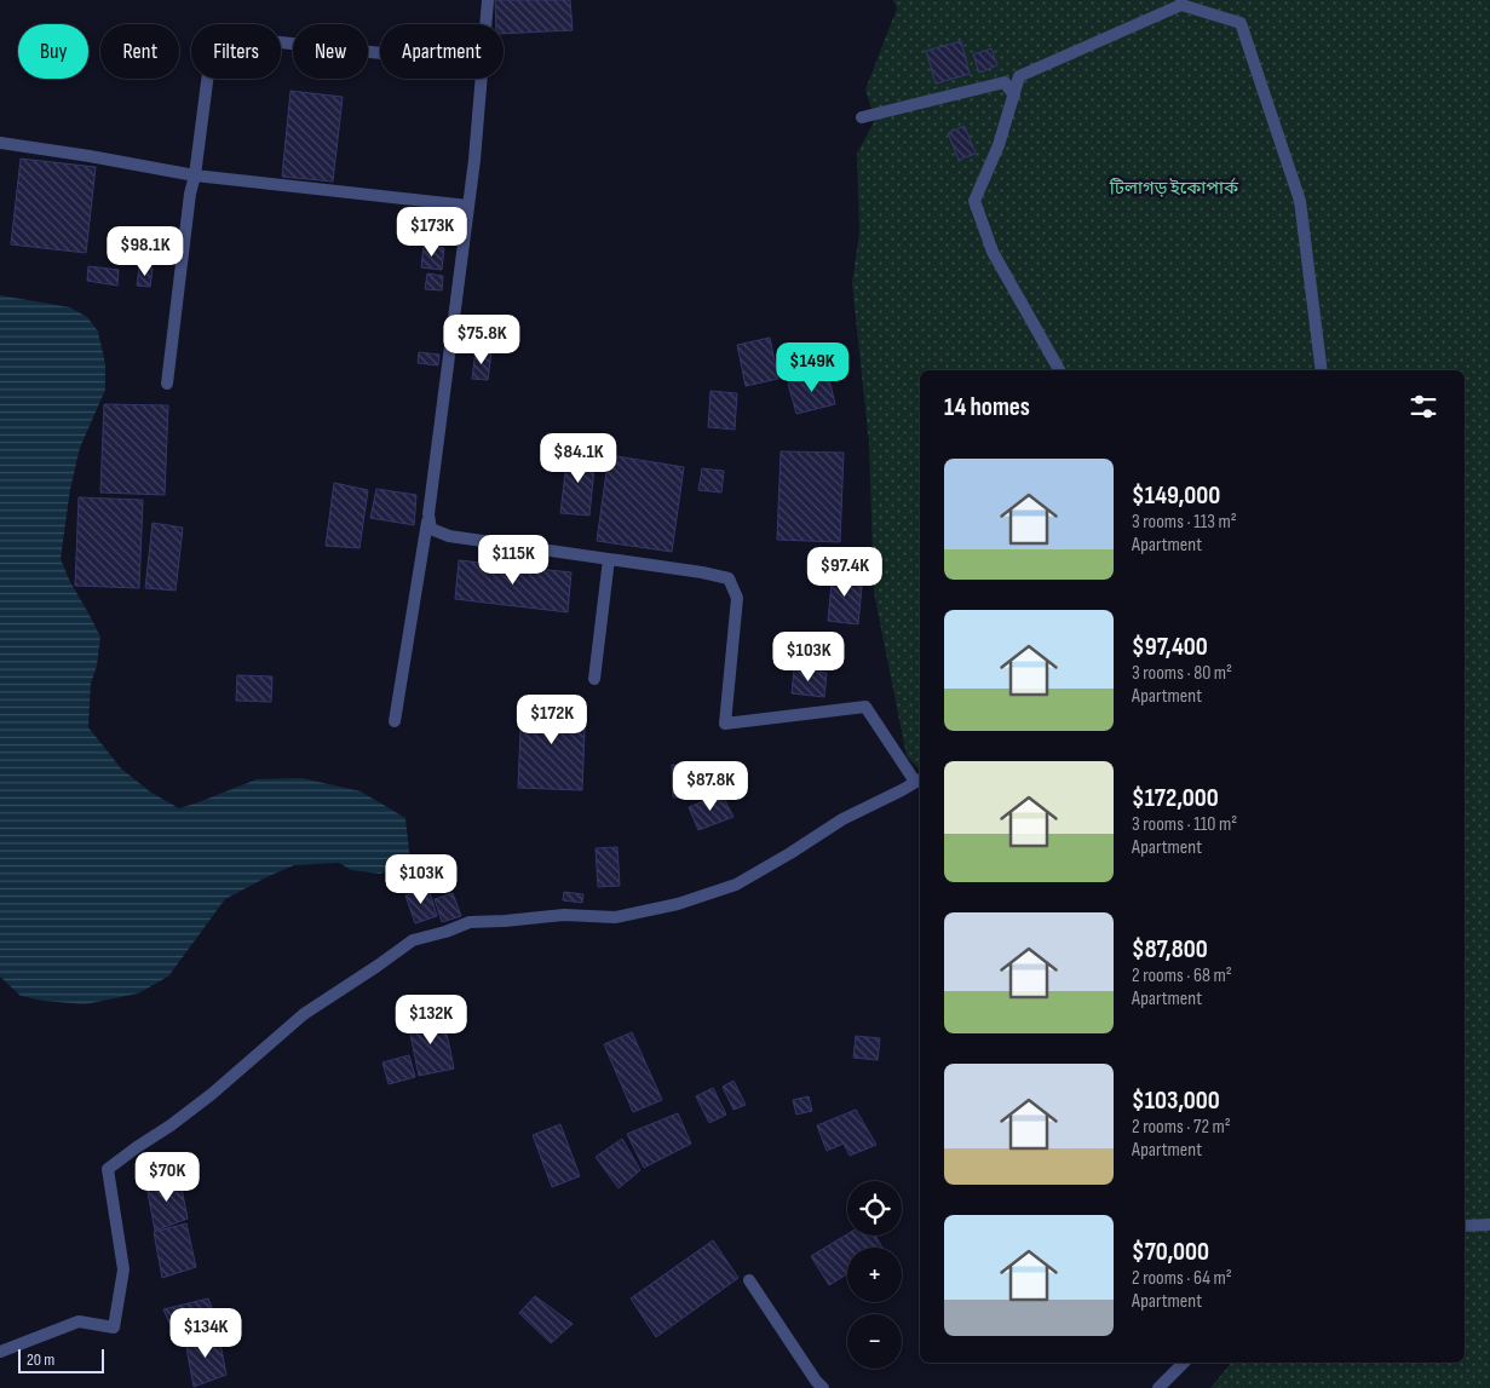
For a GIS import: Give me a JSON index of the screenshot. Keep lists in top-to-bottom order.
{
  "parks": ["টিলাগড় ইকোপার্ক"],
  "scale_bar": "20 m",
  "page": {
    "chip": [
      "Buy",
      "Rent",
      "Filters",
      "New",
      "Apartment"
    ],
    "price": [
      "$173K",
      "$98.1K",
      "$75.8K",
      "$149K",
      "$84.1K",
      "$115K",
      "$97.4K",
      "$103K",
      "$172K",
      "$87.8K",
      "$103K",
      "$132K",
      "$70K",
      "$134K"
    ],
    "heading": "14 homes",
    "list": [
      {
        "name": "$149,000",
        "note": "3 rooms · 113 m² · Apartment"
      },
      {
        "name": "$97,400",
        "note": "3 rooms · 80 m² · Apartment"
      },
      {
        "name": "$172,000",
        "note": "3 rooms · 110 m² · Apartment"
      },
      {
        "name": "$87,800",
        "note": "2 rooms · 68 m² · Apartment"
      },
      {
        "name": "$103,000",
        "note": "2 rooms · 72 m² · Apartment"
      },
      {
        "name": "$70,000",
        "note": "2 rooms · 64 m² · Apartment"
      }
    ],
    "map_buttons": ["+", "−"],
    "scale": "20 m"
  }
}
